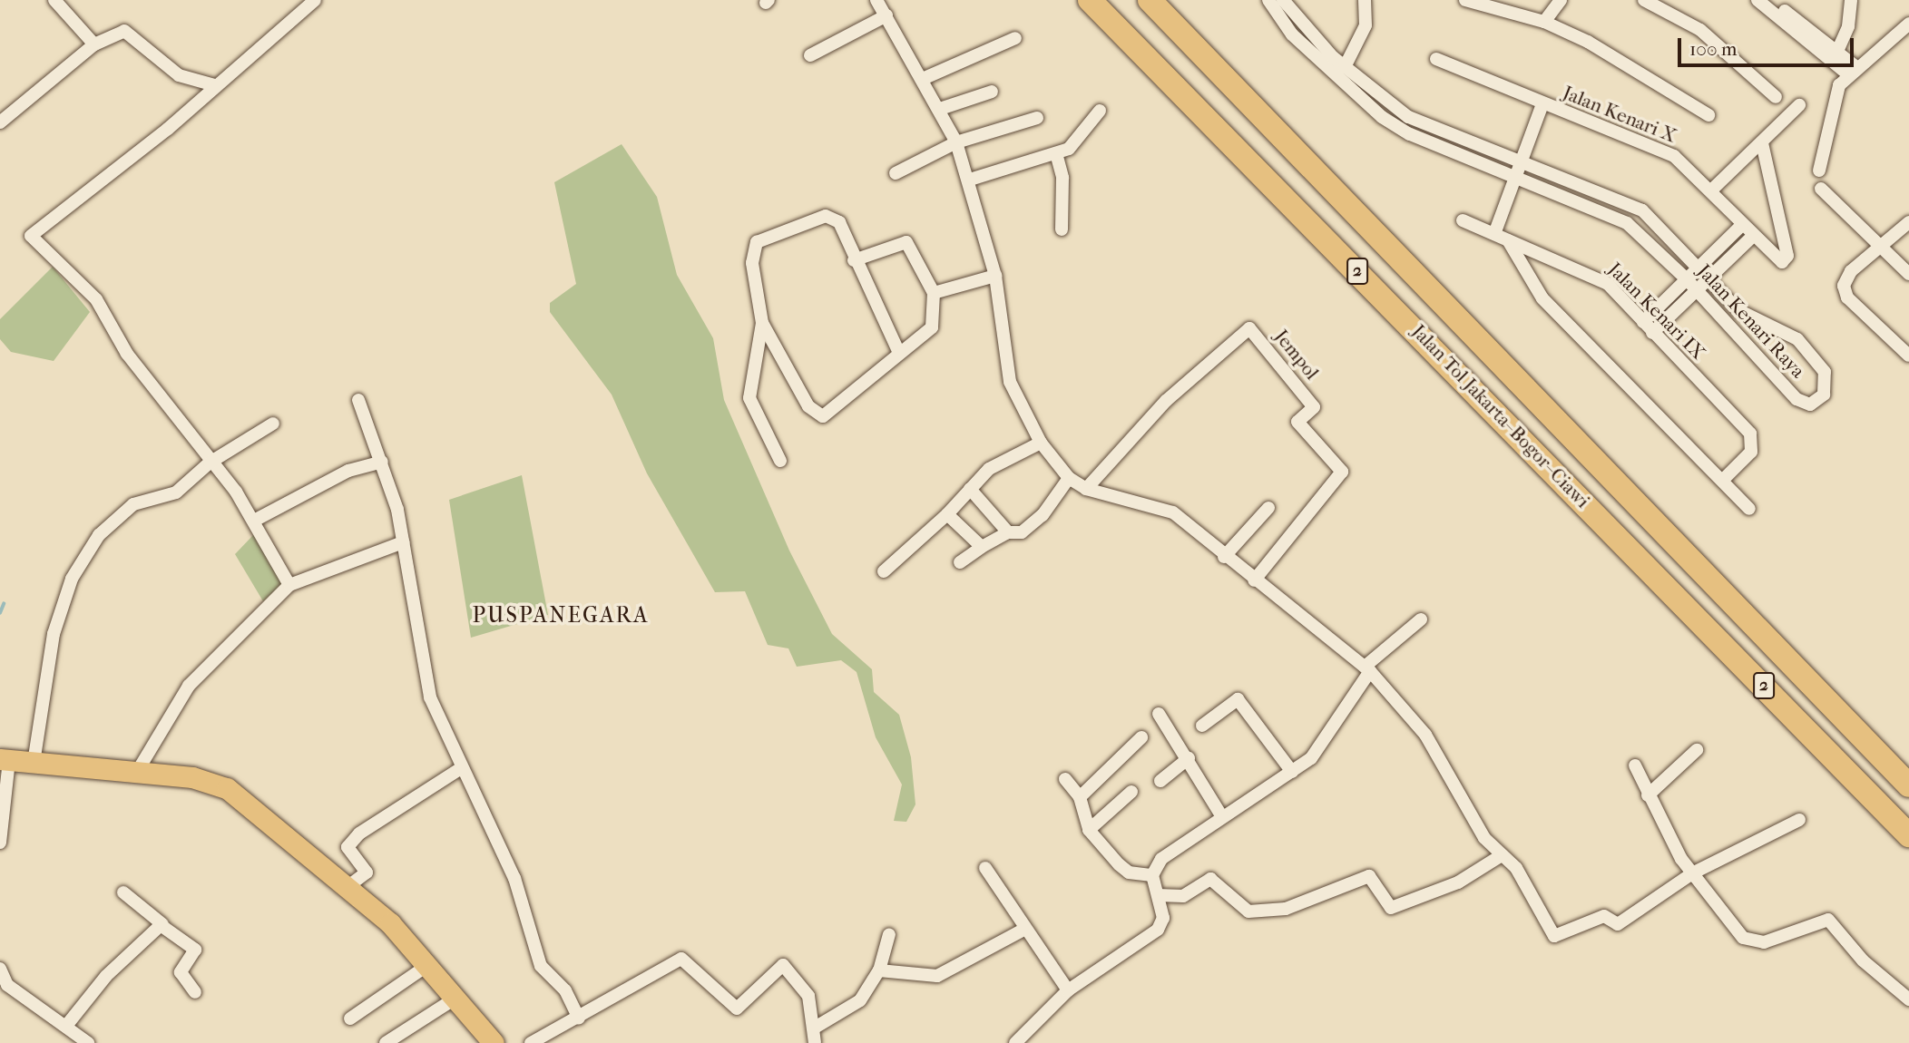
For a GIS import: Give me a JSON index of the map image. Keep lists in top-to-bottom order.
{
  "streets": {
    "highway": ["2", "Jalan Tol Jakarta–Bogor–Ciawi"],
    "street": [
      "Jalan Kenari X",
      "Jalan Kenari IX",
      "Jalan Kenari Raya",
      "Jempol"
    ]
  },
  "districts": ["PUSPANEGARA"],
  "scale_bar": "100 m"
}
